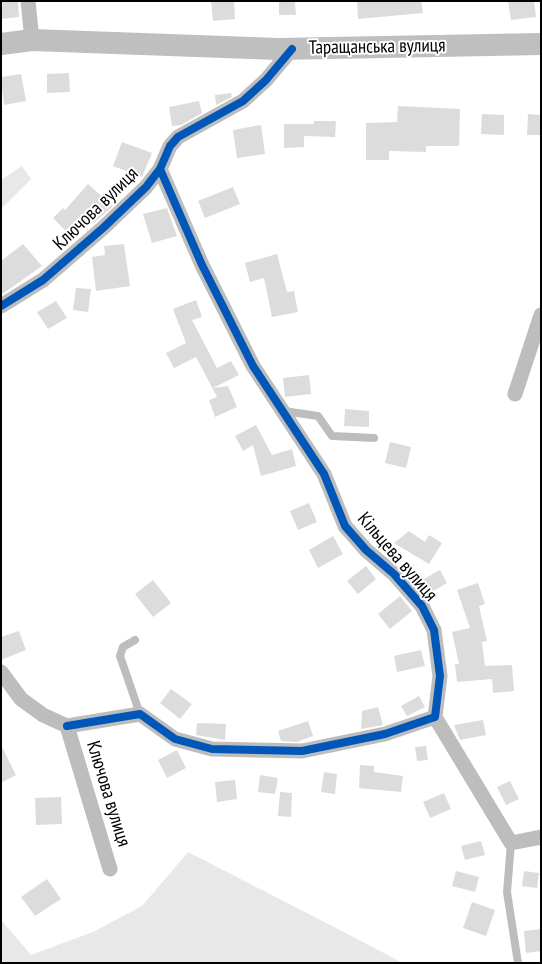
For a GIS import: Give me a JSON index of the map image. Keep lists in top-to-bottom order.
{
  "streets": {
    "main road": ["Таращанська вулиця"],
    "street": ["Ключова вулиця", "Кільцева вулиця"]
  },
  "crossings": [
    ["Таращанська вулиця", "Ключова вулиця"],
    ["Ключова вулиця", "Кільцева вулиця"]
  ]
}
